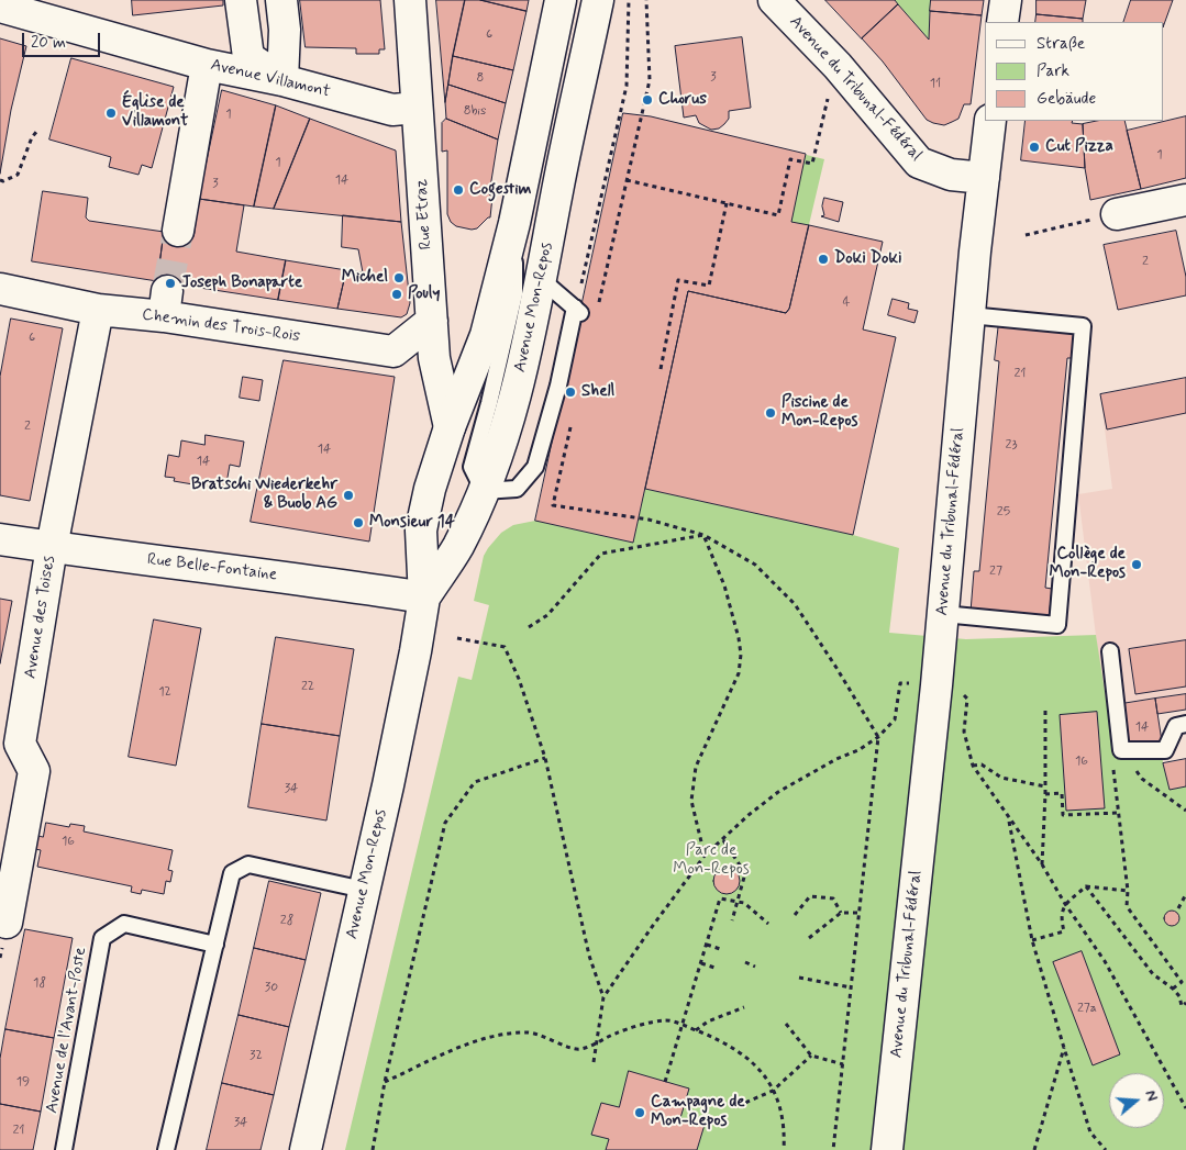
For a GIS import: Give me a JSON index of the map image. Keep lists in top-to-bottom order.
{
  "streets": {
    "street": [
      "Avenue Villamont",
      "Avenue du Tribunal-Fédéral",
      "Rue Etraz",
      "Avenue Mon-Repos",
      "Chemin des Trois-Rois",
      "Rue Belle-Fontaine",
      "Avenue des Toises"
    ],
    "lane": ["Avenue de l'Avant-Poste"]
  },
  "crossings": [
    ["Avenue Villamont", "Rue Etraz"],
    ["Rue Etraz", "Avenue Mon-Repos"],
    ["Rue Etraz", "Chemin des Trois-Rois"],
    ["Avenue Mon-Repos", "Rue Belle-Fontaine"],
    ["Chemin des Trois-Rois", "Avenue des Toises"],
    ["Rue Belle-Fontaine", "Avenue des Toises"]
  ],
  "parks": ["Parc de Mon-Repos"],
  "places": [
    "Chorus",
    "Église de Villamont",
    "Cut Pizza",
    "Cogestim",
    "Doki Doki",
    "Michel",
    "Joseph Bonaparte",
    "Pouly",
    "Shell",
    "Piscine de Mon-Repos",
    "Bratschi Wiederkehr & Buob AG",
    "Monsieur 14",
    "Collège de Mon-Repos",
    "Campagne de Mon-Repos"
  ],
  "house_numbers": [
    "6",
    "3",
    "8",
    "11",
    "8bis",
    "1",
    "1",
    "1",
    "14",
    "3",
    "2",
    "4",
    "6",
    "21",
    "2",
    "23",
    "14",
    "14",
    "25",
    "27",
    "22",
    "12",
    "14",
    "16",
    "34",
    "16",
    "28",
    "18",
    "30",
    "27a",
    "32",
    "19",
    "34",
    "21"
  ],
  "legend": ["Straße", "Park", "Gebäude"],
  "scale_bar": "20 m",
  "north": "right"
}
